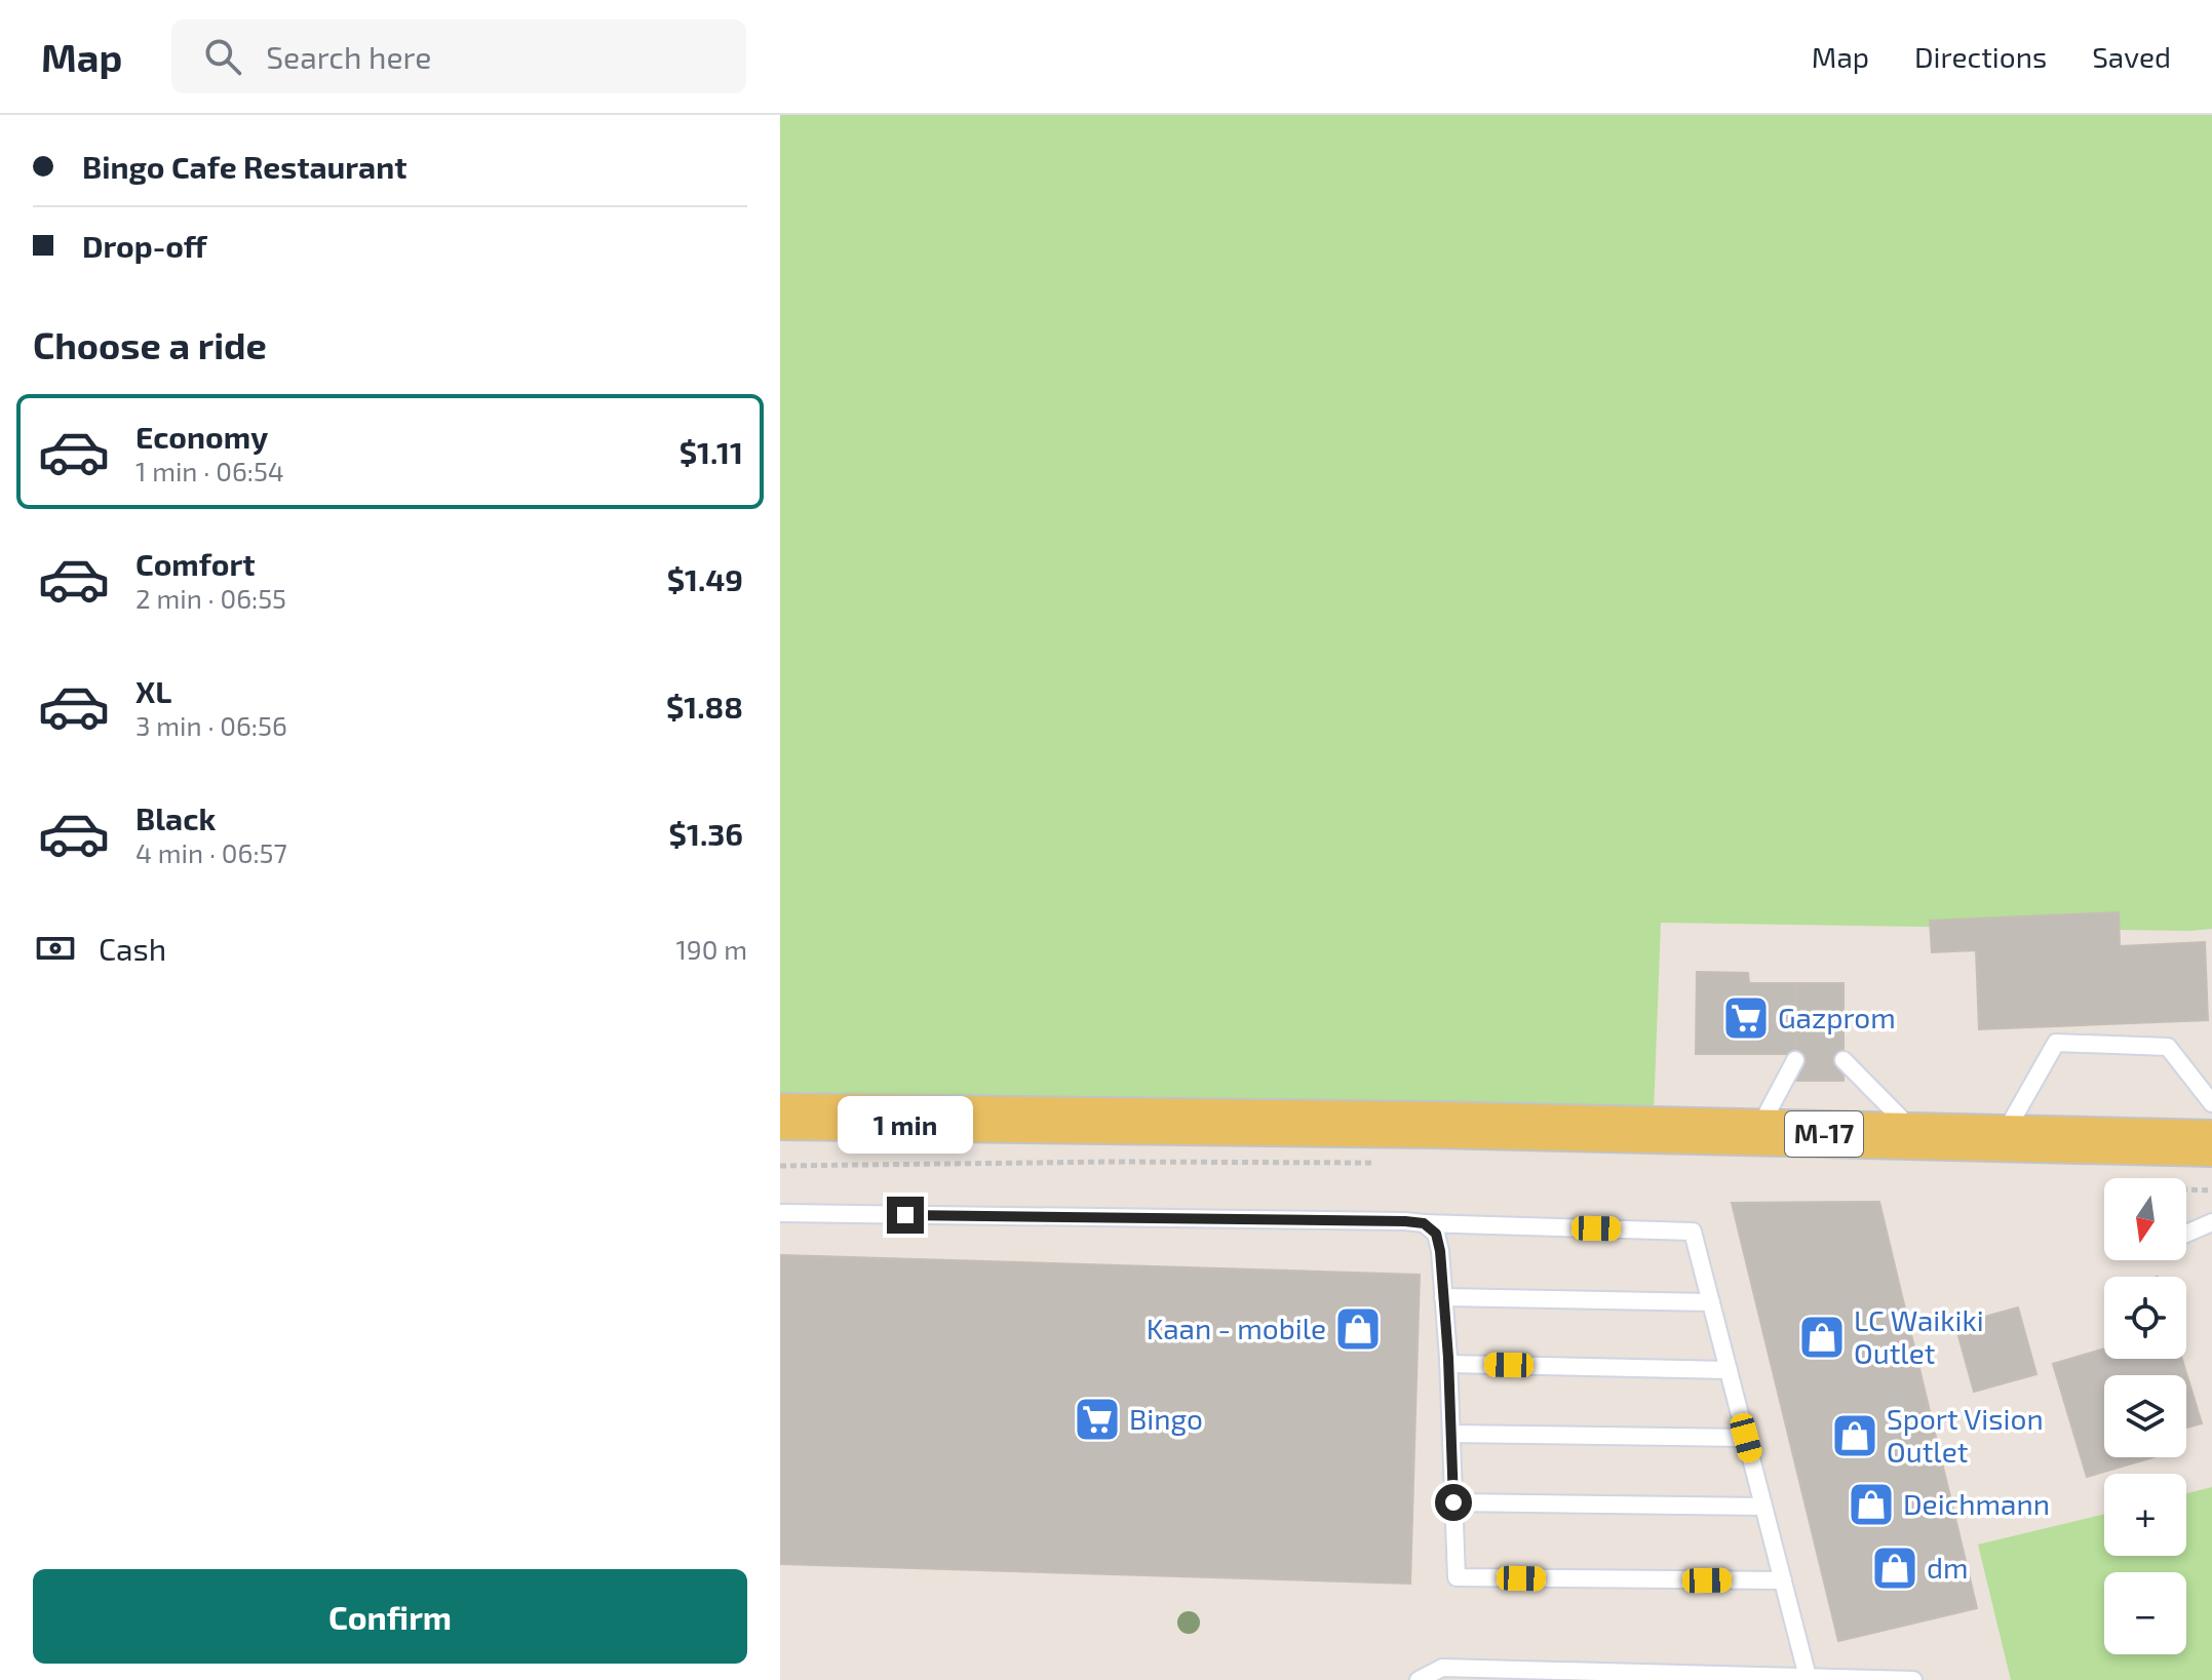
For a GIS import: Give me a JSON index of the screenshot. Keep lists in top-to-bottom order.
{
  "streets": {
    "main road": ["M-17"]
  },
  "places": {
    "supermarket": ["Gazprom", "Bingo"],
    "shop": [
      "Kaan - mobile",
      "LC Waikiki Outlet",
      "Sport Vision Outlet",
      "Deichmann",
      "dm"
    ]
  },
  "north": "bottom",
  "page": {
    "header": "Map",
    "search": "Search here",
    "nav": ["Map", "Directions", "Saved"],
    "banner": ["Bingo Cafe Restaurant", "Drop-off"],
    "heading": "Choose a ride",
    "list": [
      {
        "name": "Economy",
        "note": "1 min · 06:54",
        "value": "$1.11"
      },
      {
        "name": "Comfort",
        "note": "2 min · 06:55",
        "value": "$1.49"
      },
      {
        "name": "XL",
        "note": "3 min · 06:56",
        "value": "$1.88"
      },
      {
        "name": "Black",
        "note": "4 min · 06:57",
        "value": "$1.36"
      }
    ],
    "pay": ["Cash", "190 m"],
    "bubble": "1 min",
    "map_buttons": ["+", "−"],
    "buttons": "Confirm"
  }
}
